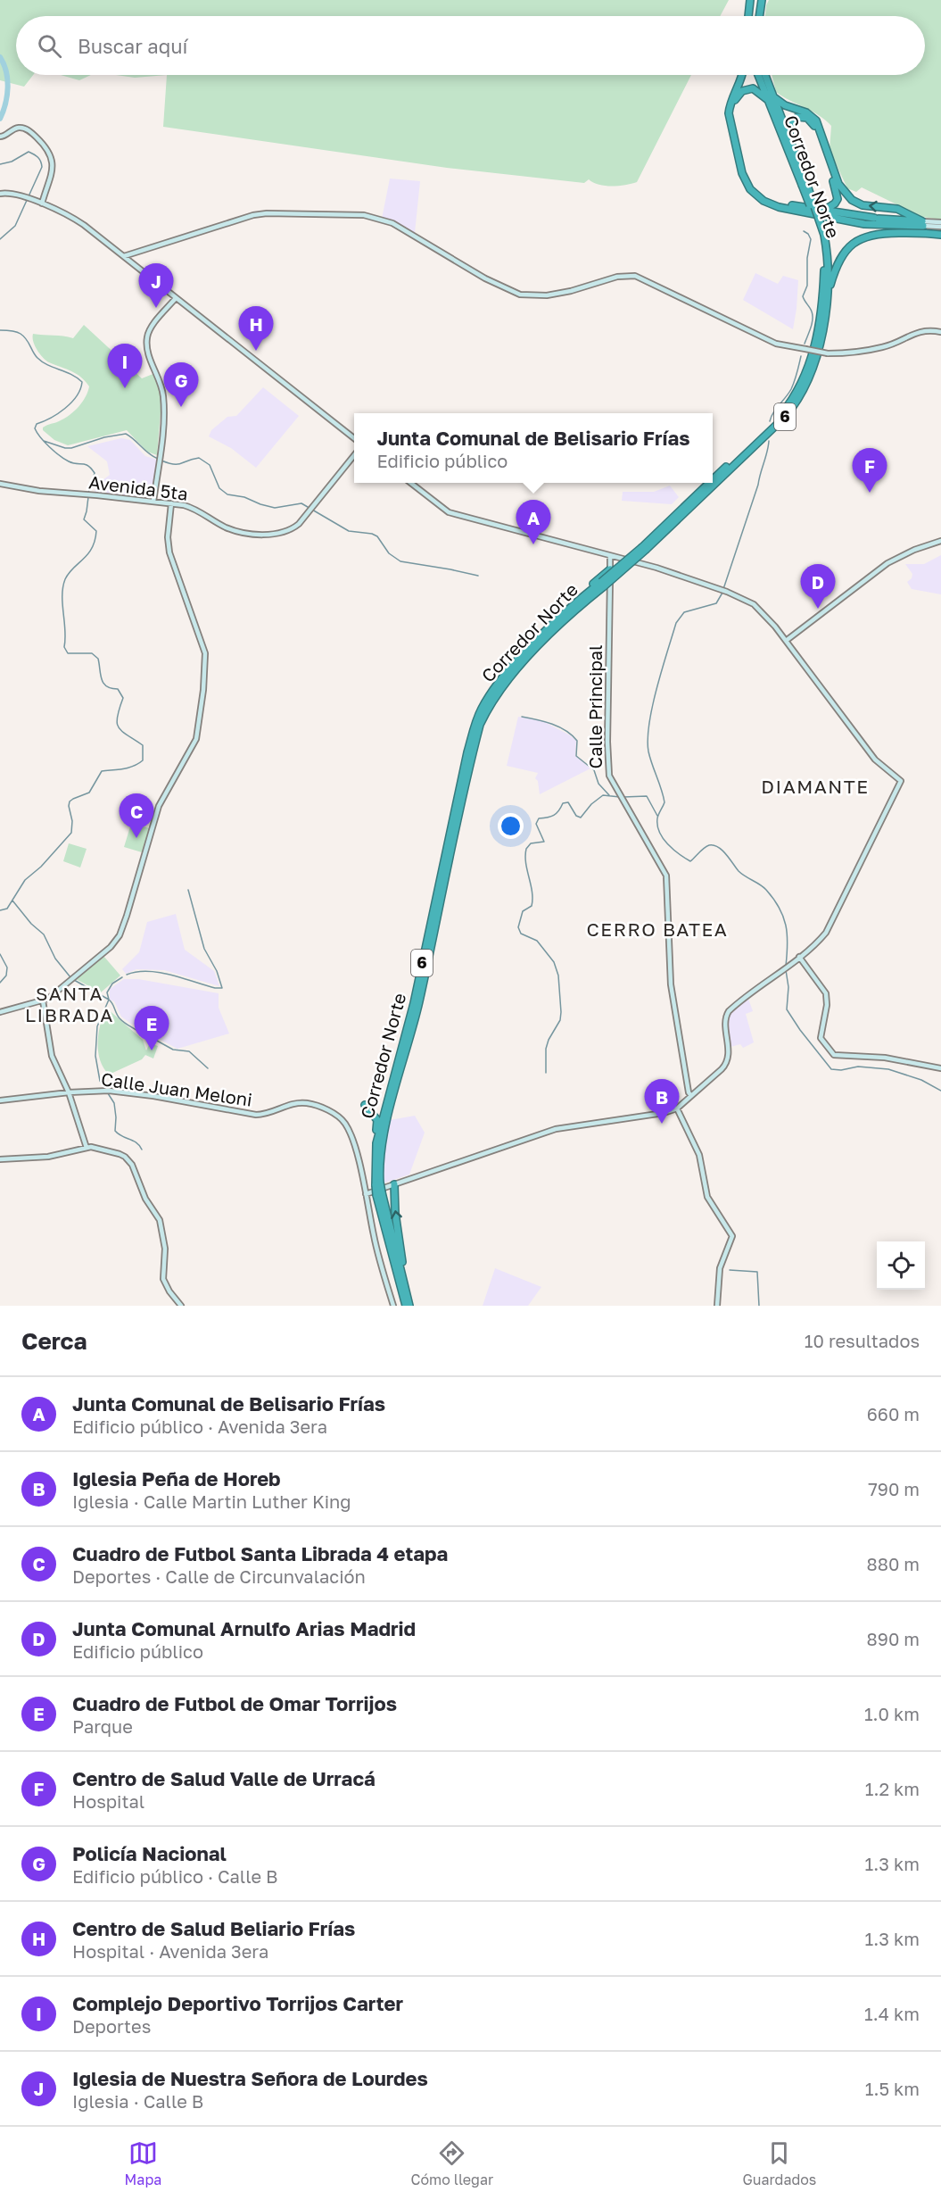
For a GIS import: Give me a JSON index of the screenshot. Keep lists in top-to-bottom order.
{
  "streets": {
    "highway": ["Corredor Norte", "6"],
    "street": ["Avenida 5ta", "Calle Principal", "Calle Juan Meloni"]
  },
  "districts": ["DIAMANTE", "CERRO BATEA", "SANTA LIBRADA"],
  "page": {
    "search": "Buscar aquí",
    "pins": [
      "J",
      "H",
      "I",
      "G",
      "F",
      "A",
      "D",
      "C",
      "E",
      "B"
    ],
    "popup": ["Junta Comunal de Belisario Frías", "Edificio público"],
    "heading": ["Cerca", "10 resultados"],
    "list": [
      {
        "mark": "A",
        "name": "Junta Comunal de Belisario Frías",
        "note": "Edificio público · Avenida 3era",
        "value": "660 m"
      },
      {
        "mark": "B",
        "name": "Iglesia Peña de Horeb",
        "note": "Iglesia · Calle Martin Luther King",
        "value": "790 m"
      },
      {
        "mark": "C",
        "name": "Cuadro de Futbol Santa Librada 4 etapa",
        "note": "Deportes · Calle de Circunvalación",
        "value": "880 m"
      },
      {
        "mark": "D",
        "name": "Junta Comunal Arnulfo Arias Madrid",
        "note": "Edificio público",
        "value": "890 m"
      },
      {
        "mark": "E",
        "name": "Cuadro de Futbol de Omar Torrijos",
        "note": "Parque",
        "value": "1.0 km"
      },
      {
        "mark": "F",
        "name": "Centro de Salud Valle de Urracá",
        "note": "Hospital",
        "value": "1.2 km"
      },
      {
        "mark": "G",
        "name": "Policía Nacional",
        "note": "Edificio público · Calle B",
        "value": "1.3 km"
      },
      {
        "mark": "H",
        "name": "Centro de Salud Beliario Frías",
        "note": "Hospital · Avenida 3era",
        "value": "1.3 km"
      },
      {
        "mark": "I",
        "name": "Complejo Deportivo Torrijos Carter",
        "note": "Deportes",
        "value": "1.4 km"
      },
      {
        "mark": "J",
        "name": "Iglesia de Nuestra Señora de Lourdes",
        "note": "Iglesia · Calle B",
        "value": "1.5 km"
      }
    ],
    "nav": ["Mapa", "Cómo llegar", "Guardados"]
  }
}
